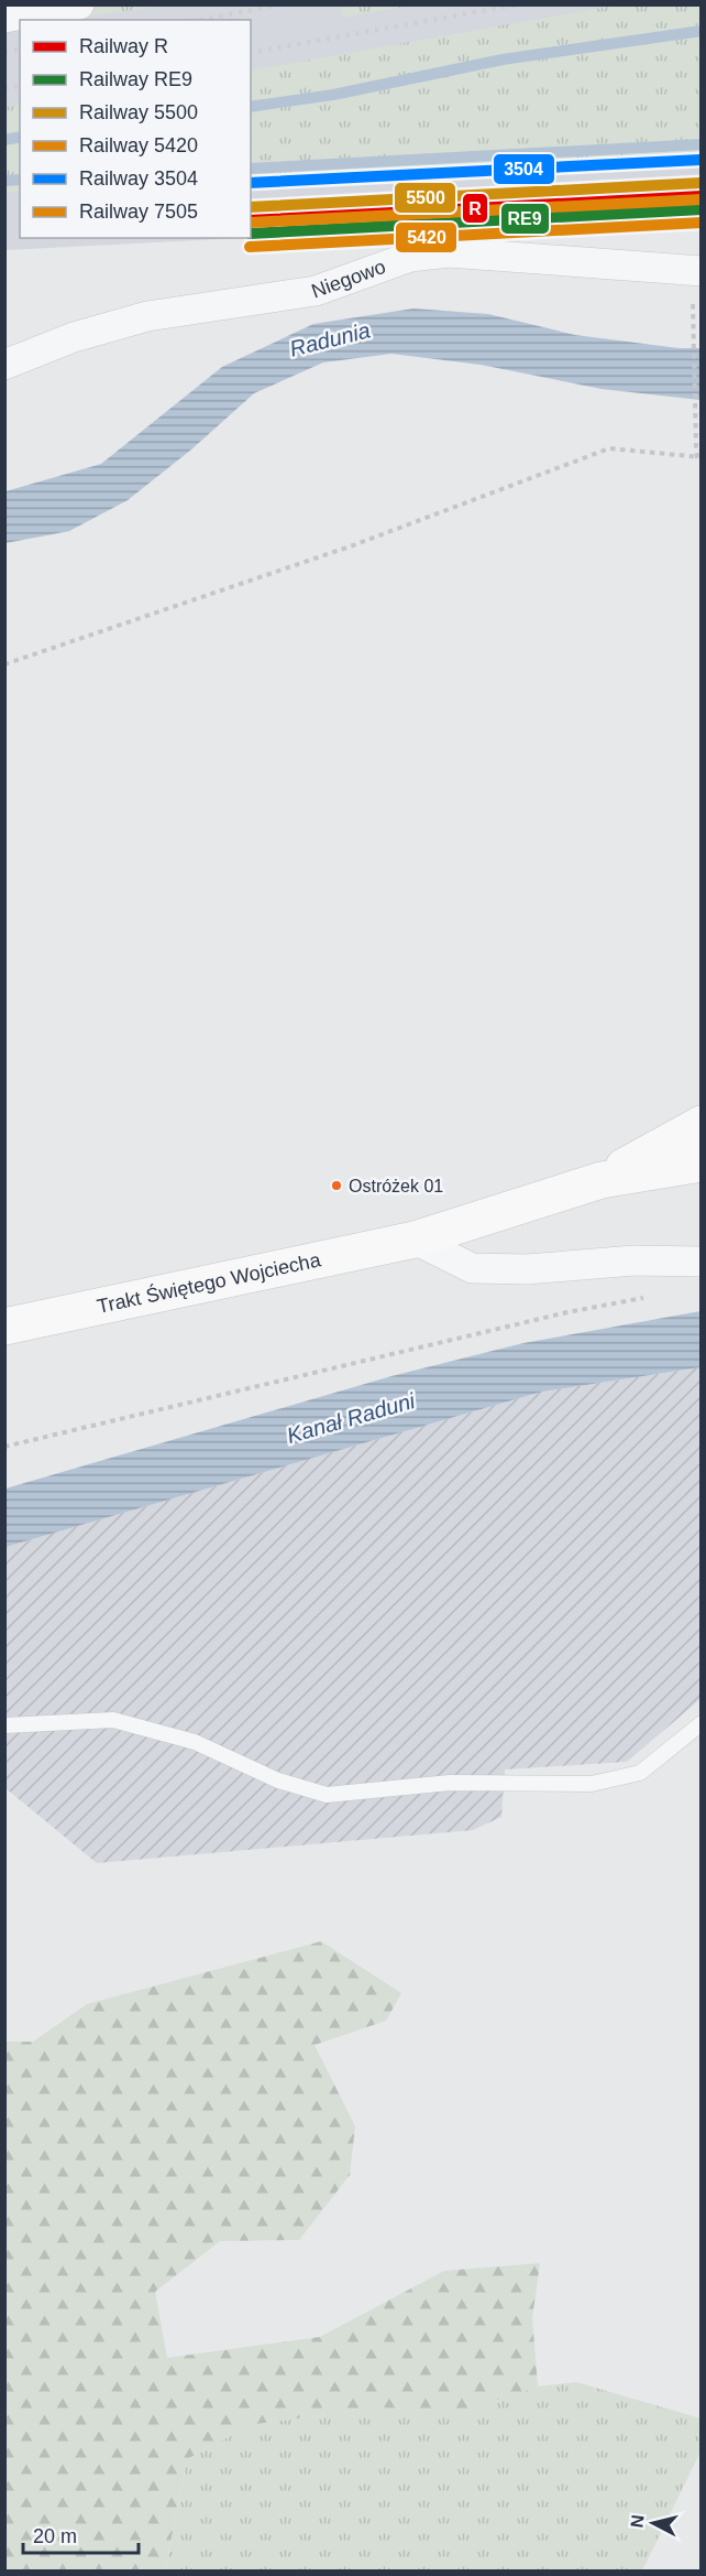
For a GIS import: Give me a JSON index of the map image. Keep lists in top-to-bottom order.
{
  "streets": {
    "main road": ["Trakt Świętego Wojciecha"],
    "street": ["Niegowo"]
  },
  "water": ["Radunia", "Kanał Raduni"],
  "places": ["Ostróżek 01"],
  "lines": [
    "rail line 3504",
    "rail line 5500",
    "rail line R",
    "rail line 7505",
    "rail line RE9",
    "rail line 5420"
  ],
  "legend": [
    "Railway R",
    "Railway RE9",
    "Railway 5500",
    "Railway 5420",
    "Railway 3504",
    "Railway 7505"
  ],
  "scale_bar": "20 m",
  "north": "left"
}
